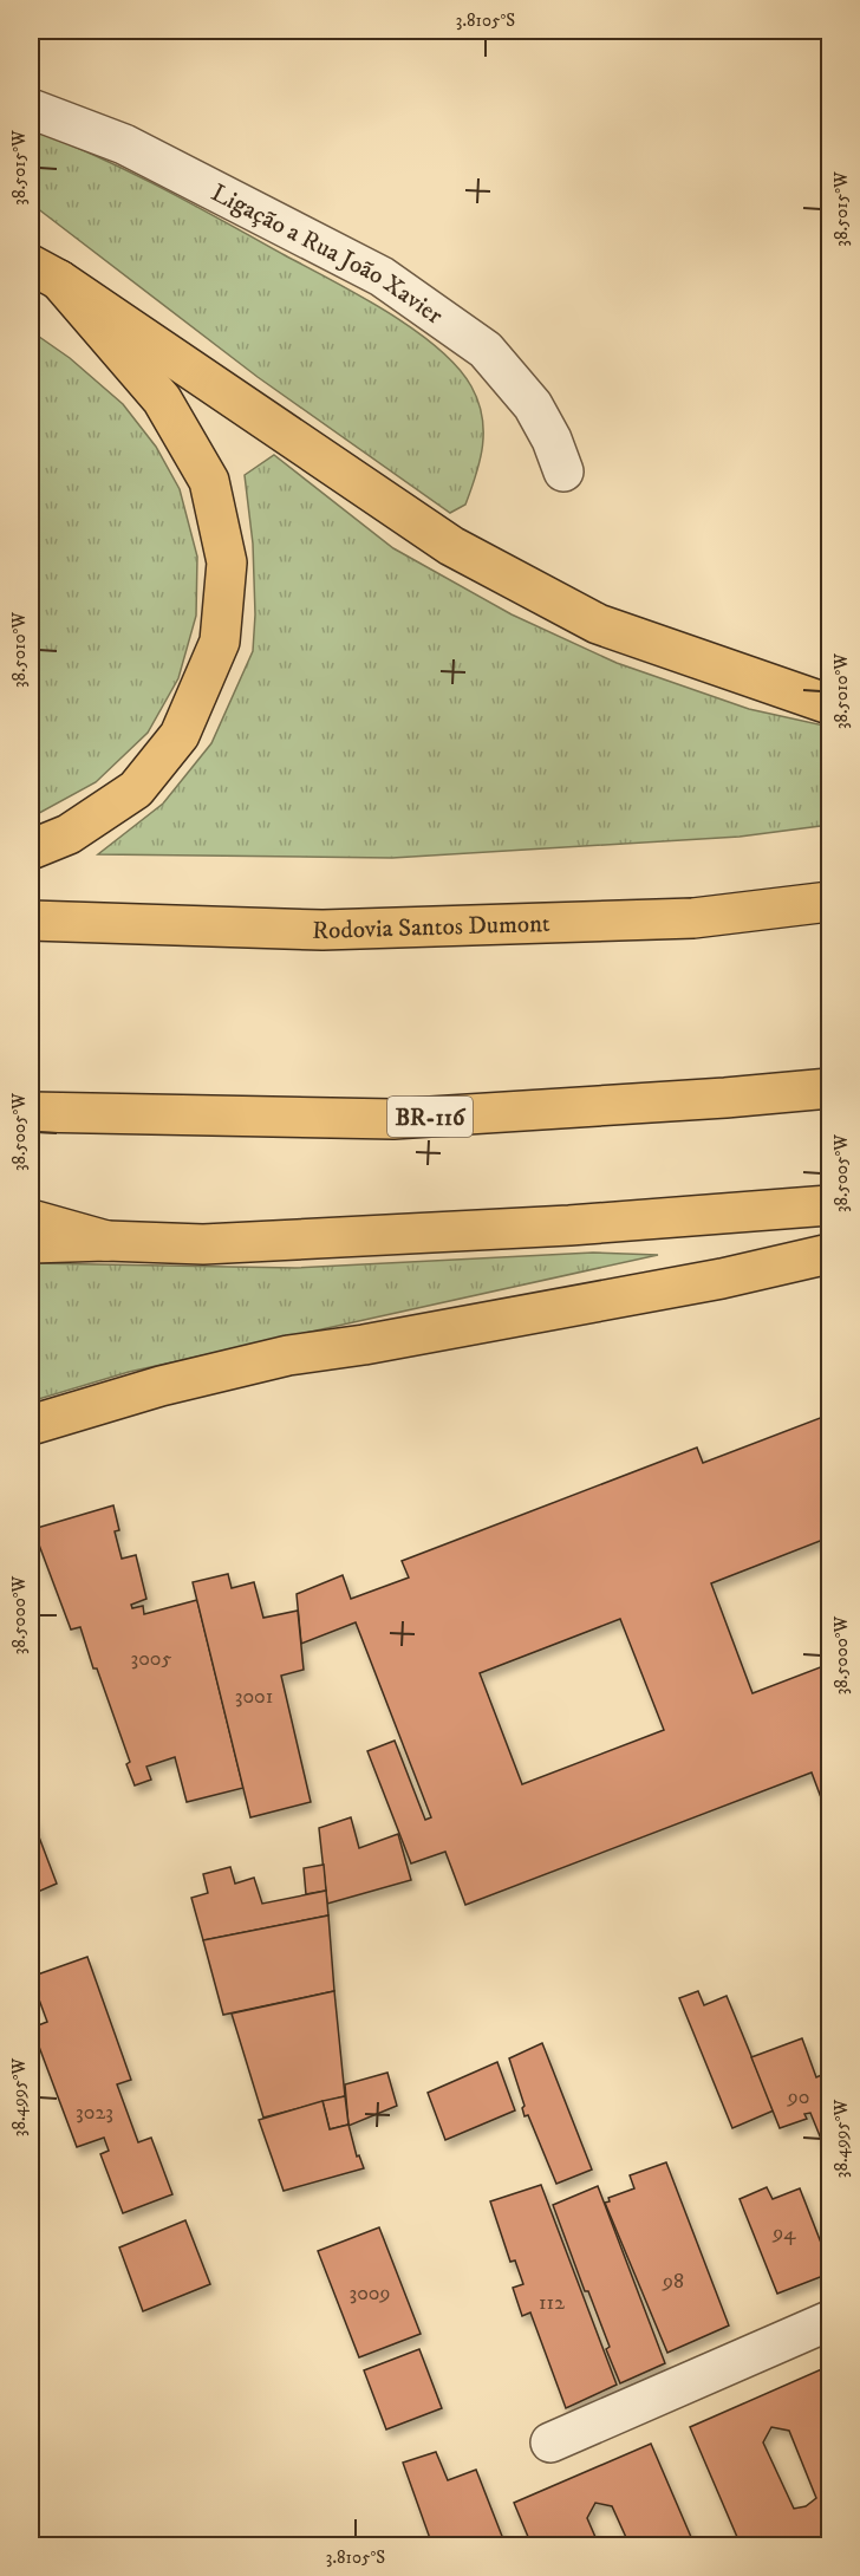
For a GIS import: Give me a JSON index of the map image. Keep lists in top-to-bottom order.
{
  "streets": {
    "main road": ["Rodovia Santos Dumont", "BR-116"],
    "lane": ["Ligação a Rua João Xavier"]
  },
  "house_numbers": [
    "3005",
    "3001",
    "90",
    "3023",
    "94",
    "98",
    "3009",
    "112"
  ],
  "coordinates": [
    "3.8105°S",
    "38.5015°W",
    "38.5010°W",
    "38.5005°W",
    "38.5000°W",
    "38.4995°W"
  ]
}
